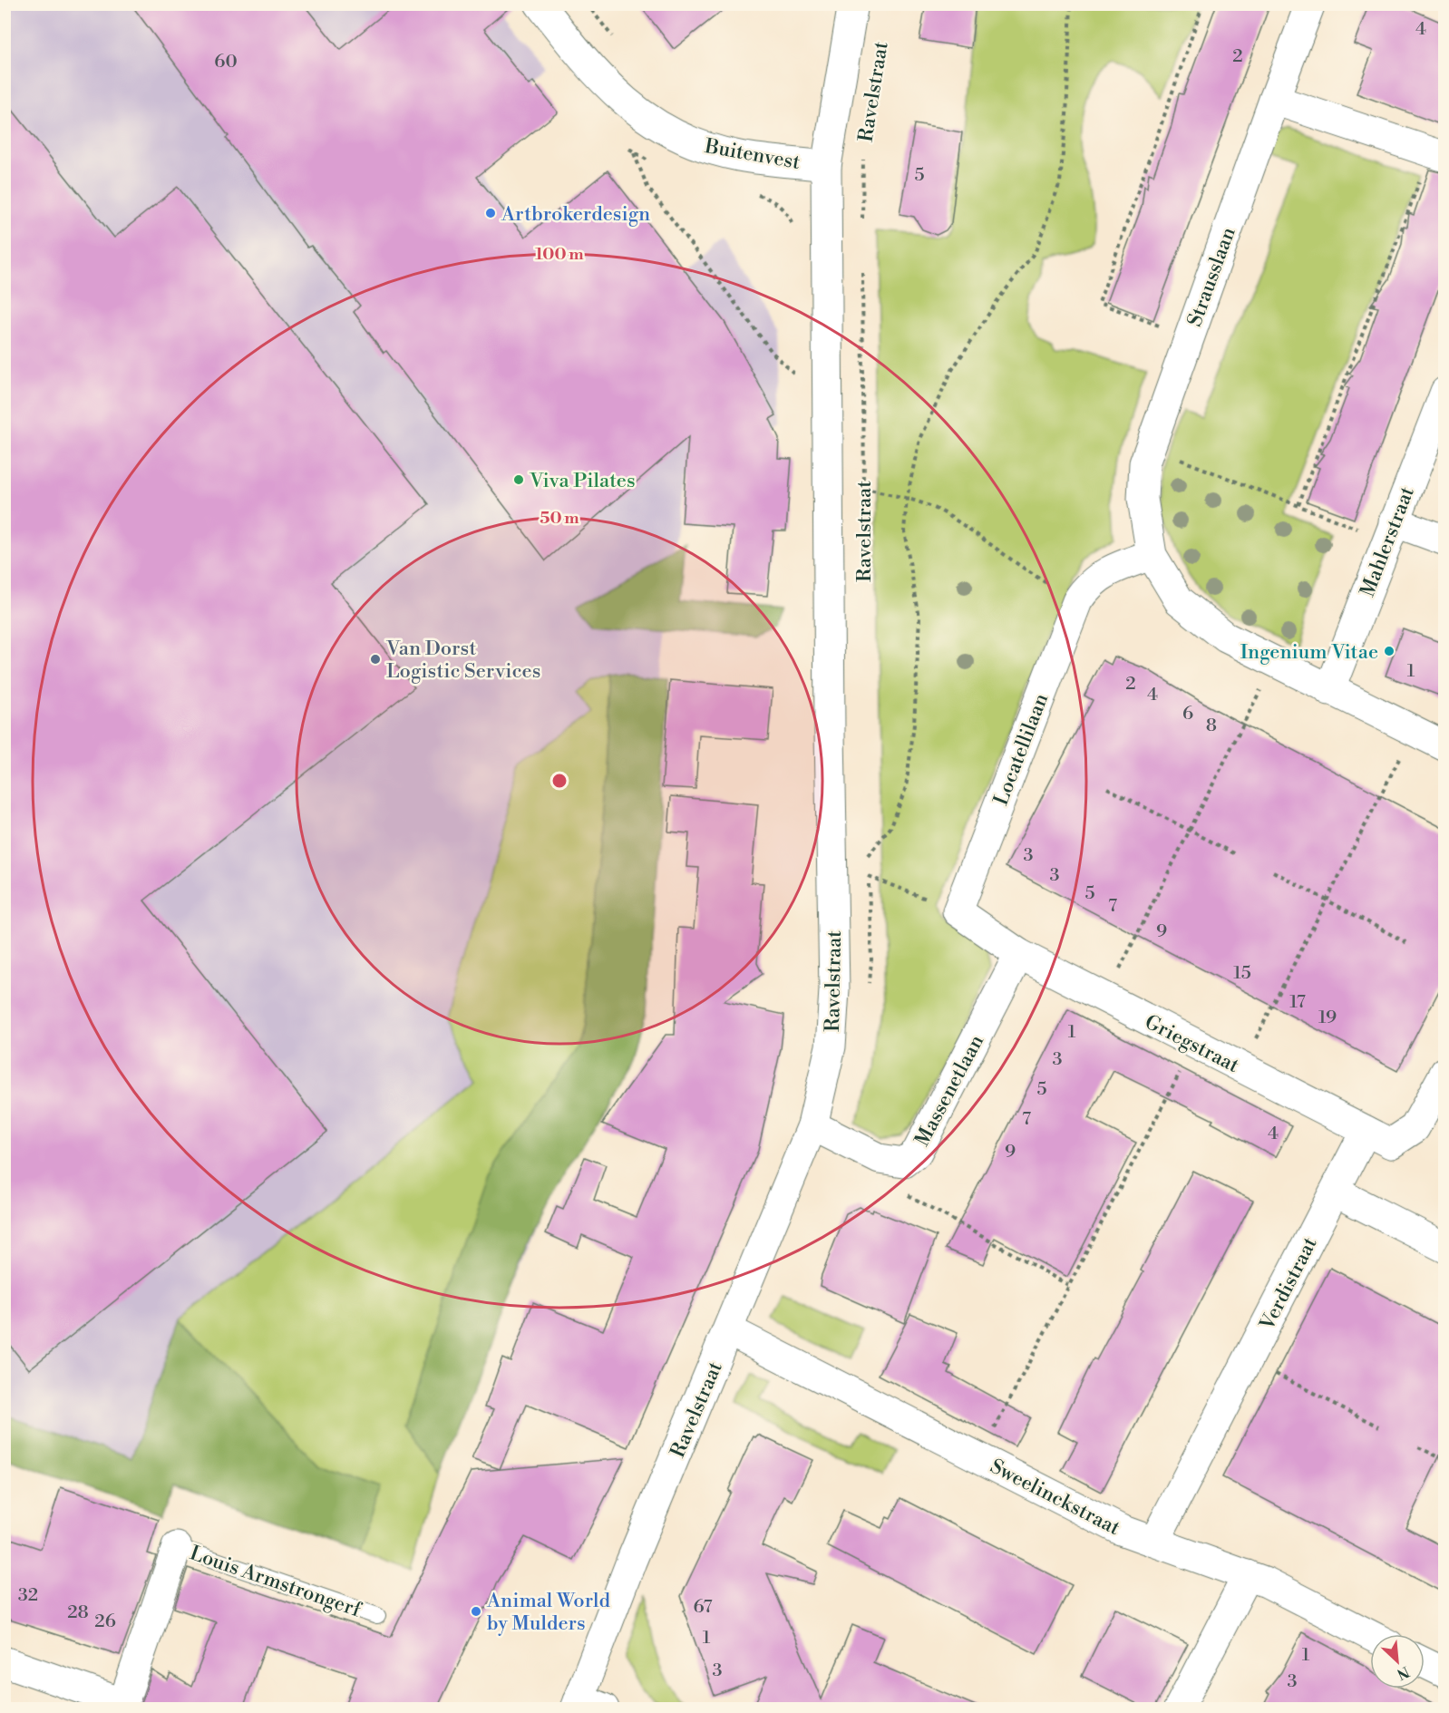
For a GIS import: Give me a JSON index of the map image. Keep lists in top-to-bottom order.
{
  "streets": {
    "street": [
      "Ravelstraat",
      "Buitenvest",
      "Strausslaan",
      "Mahlerstraat",
      "Locatellilaan",
      "Griegstraat",
      "Massenetlaan",
      "Verdistraat",
      "Sweelinckstraat",
      "Louis Armstrongerf"
    ]
  },
  "crossings": [
    ["Ravelstraat", "Buitenvest"],
    ["Ravelstraat", "Massenetlaan"],
    ["Ravelstraat", "Sweelinckstraat"],
    ["Strausslaan", "Locatellilaan"],
    ["Griegstraat", "Massenetlaan"],
    ["Griegstraat", "Verdistraat"],
    ["Verdistraat", "Sweelinckstraat"]
  ],
  "places": [
    "Artbrokerdesign",
    "Viva Pilates",
    "Ingenium Vitae",
    "Van Dorst Logistic Services",
    "Animal World by Mulders"
  ],
  "house_numbers": [
    "4",
    "2",
    "60",
    "5",
    "1",
    "2",
    "4",
    "6",
    "8",
    "3",
    "3",
    "5",
    "7",
    "9",
    "15",
    "17",
    "19",
    "1",
    "3",
    "5",
    "7",
    "4",
    "9",
    "32",
    "67",
    "28",
    "26",
    "1",
    "1",
    "3",
    "3"
  ],
  "north": "bottom right",
  "rings": ["100 m", "50 m"]
}
